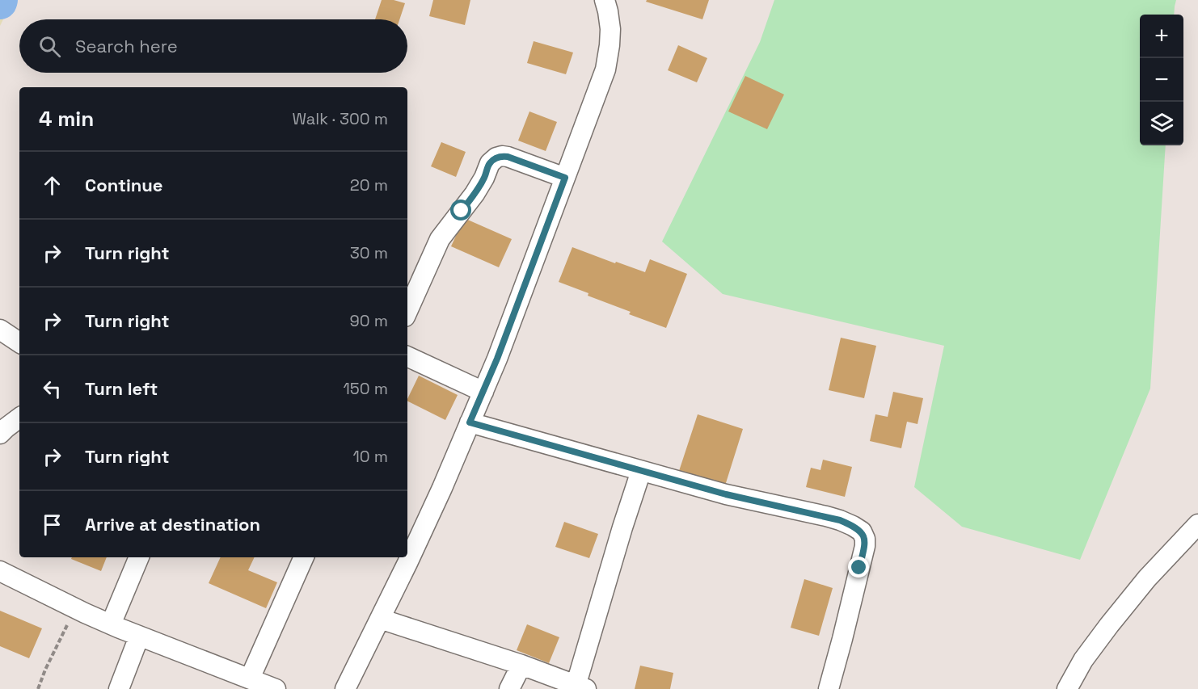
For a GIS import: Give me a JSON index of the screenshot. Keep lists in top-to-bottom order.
{
  "page": {
    "map_buttons": ["+", "−"],
    "search": "Search here",
    "heading": ["4 min", "Walk · 300 m"],
    "list": [
      ["Continue", "20 m"],
      ["Turn right", "30 m"],
      ["Turn right", "90 m"],
      ["Turn left", "150 m"],
      ["Turn right", "10 m"],
      "Arrive at destination"
    ]
  }
}
